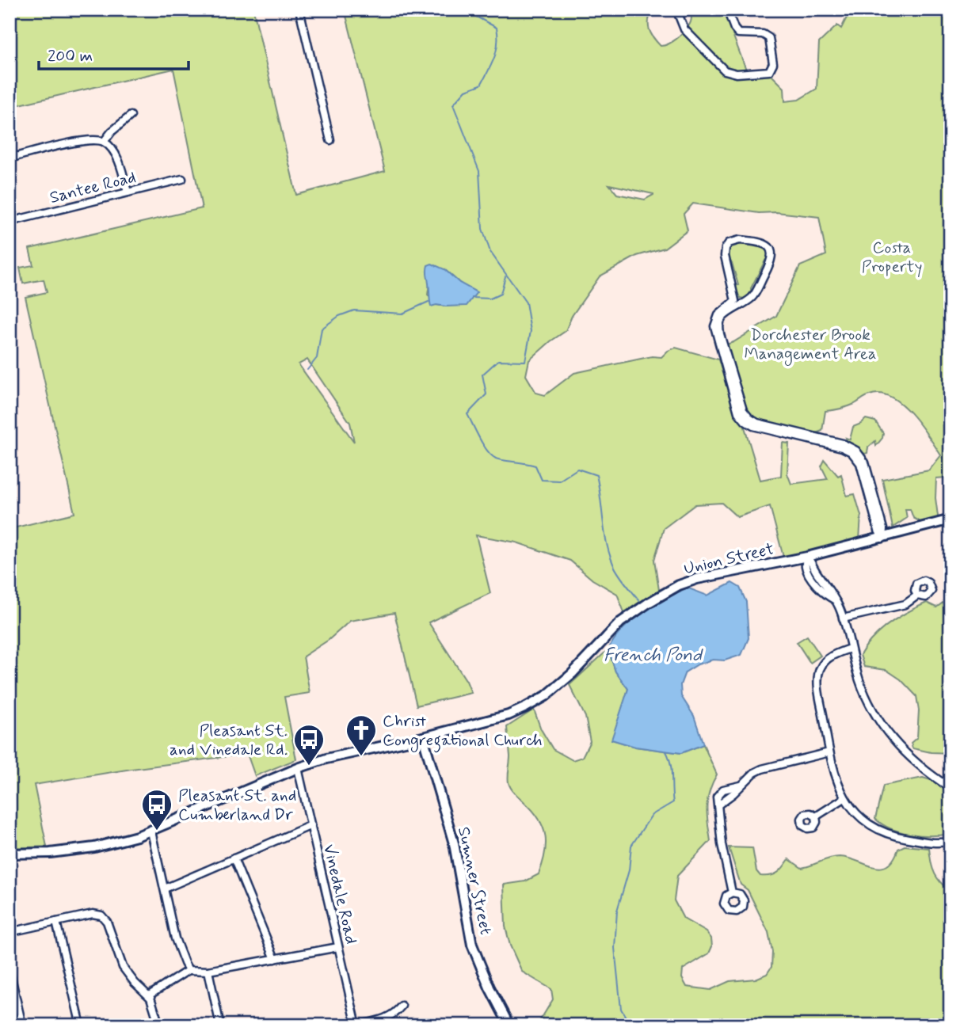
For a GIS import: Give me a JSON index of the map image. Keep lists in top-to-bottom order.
{
  "streets": {
    "main road": ["Union Street", "Sumner Street"],
    "street": ["Santee Road", "Vinedale Road"]
  },
  "crossings": [
    ["Union Street", "Sumner Street"],
    ["Union Street", "Vinedale Road"]
  ],
  "water": ["French Pond"],
  "parks": ["Costa Property", "Dorchester Brook Management Area"],
  "places": {
    "church": ["Christ Congregational Church"],
    "bus stop": ["Pleasant St. and Vinedale Rd.", "Pleasant St. and Cumberland Dr"]
  },
  "scale_bar": "200 m"
}
